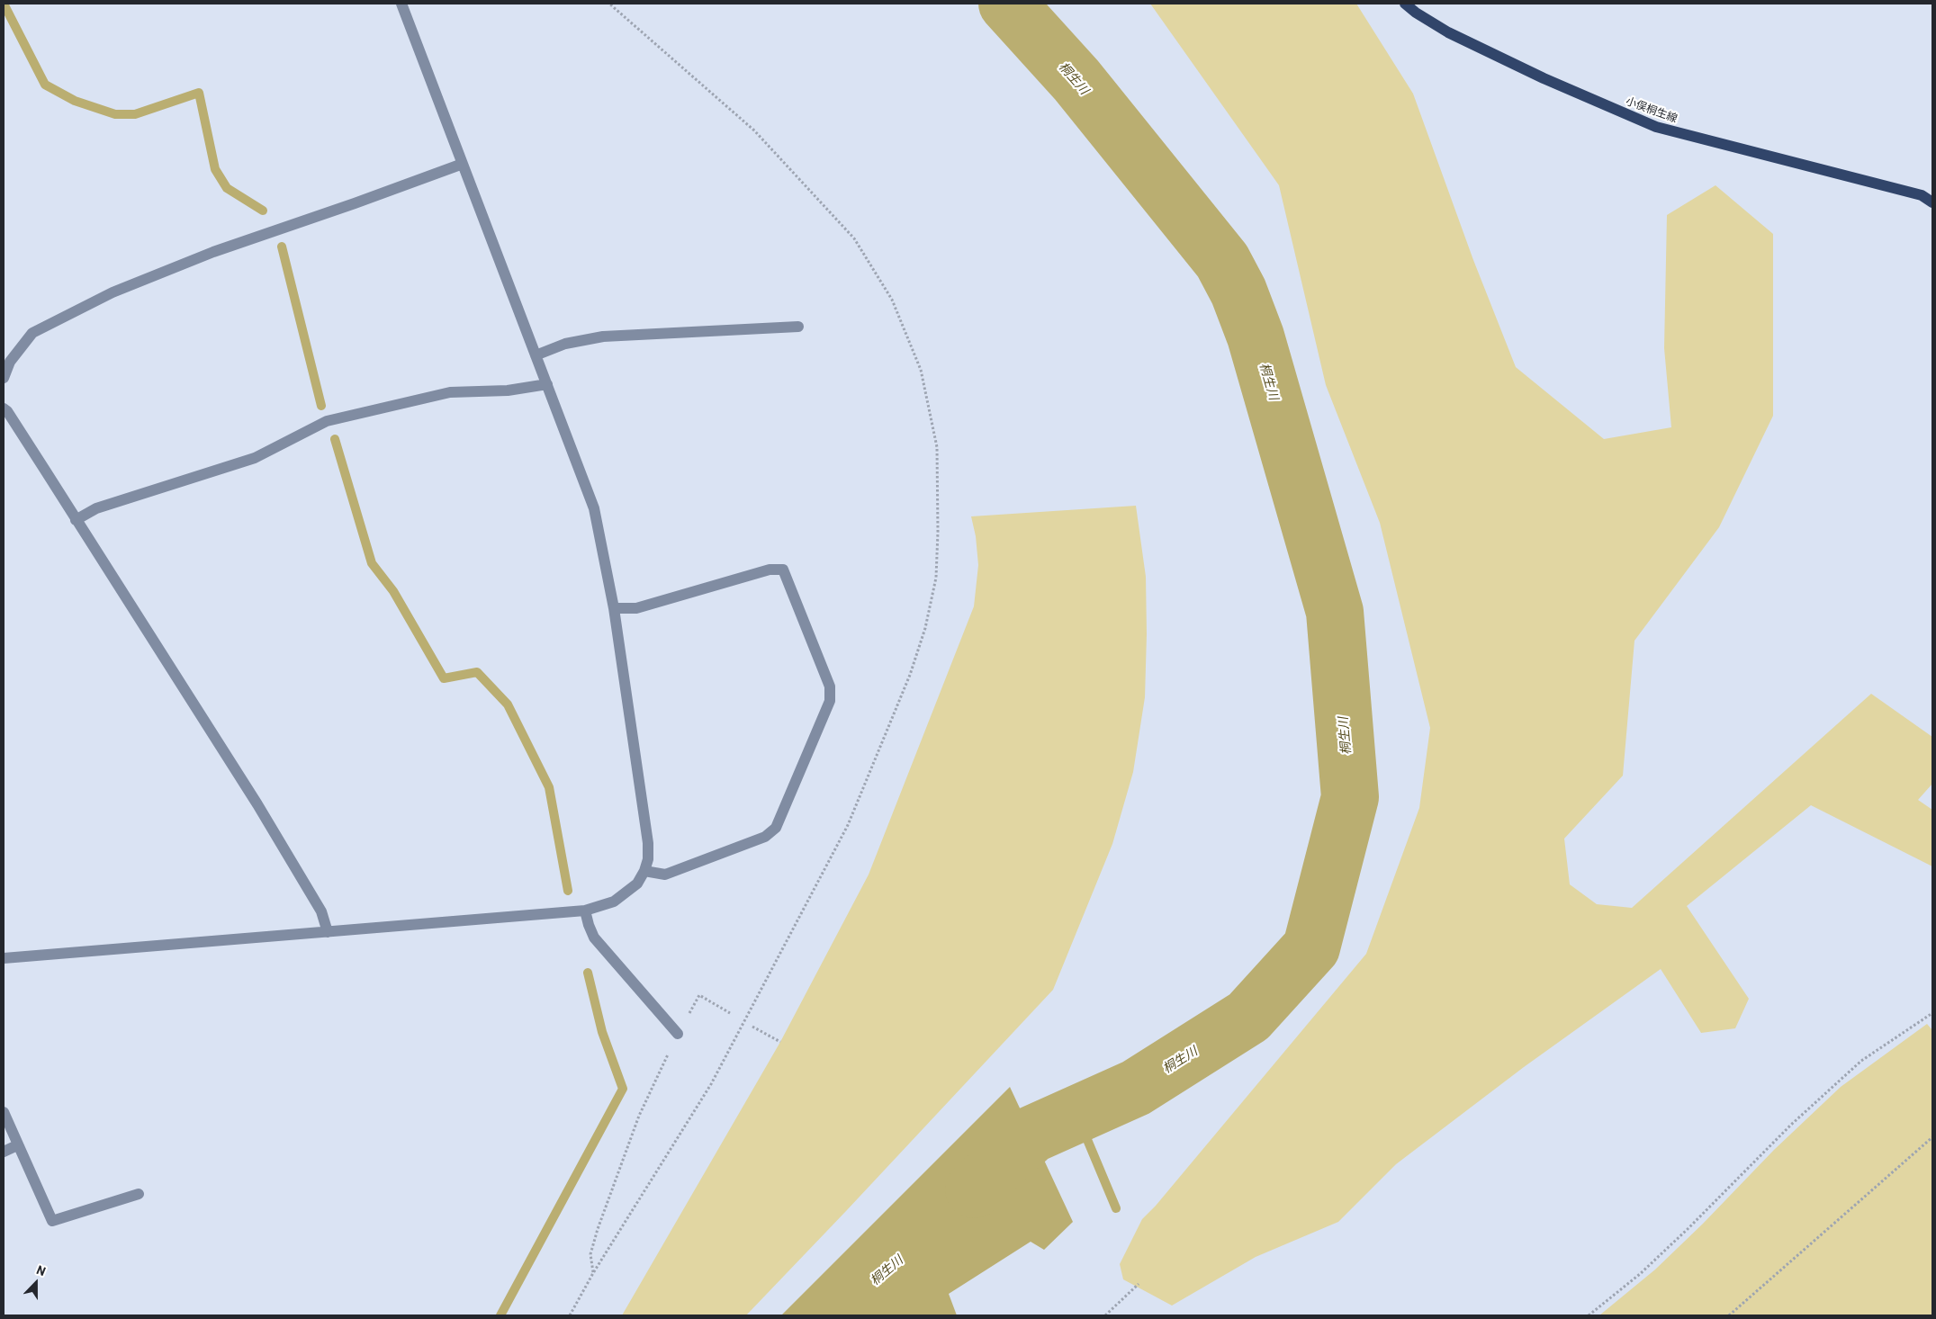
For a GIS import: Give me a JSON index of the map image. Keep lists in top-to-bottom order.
{
  "streets": {
    "main road": ["小俣桐生線"]
  },
  "water": ["桐生川"],
  "north": "top"
}
